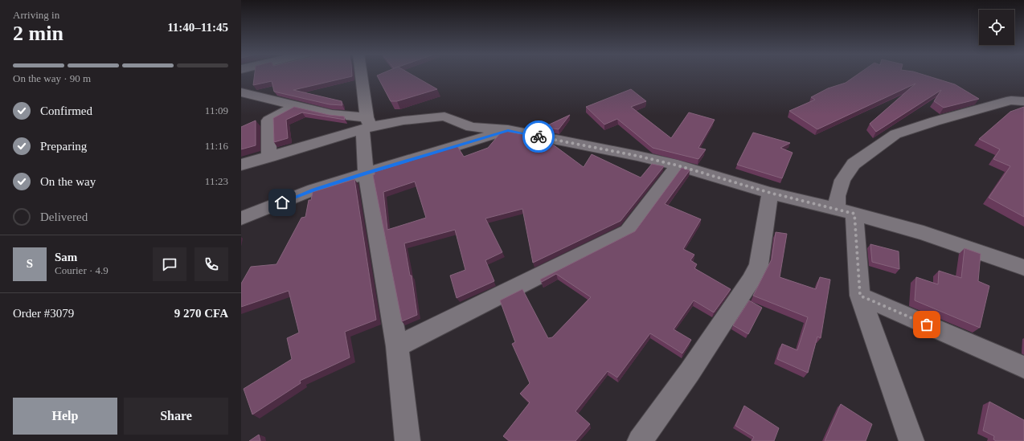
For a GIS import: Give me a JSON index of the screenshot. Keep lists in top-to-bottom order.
{
  "page": {
    "heading": ["2 min", "Arriving in", "11:40–11:45"],
    "panel": [
      "Sam",
      "Courier · 4.9",
      "Order #3079",
      "9 270 CFA"
    ],
    "bar": "On the way · 90 m",
    "list": [
      ["Confirmed", "11:09"],
      ["Preparing", "11:16"],
      ["On the way", "11:23"],
      "Delivered"
    ],
    "round": "S",
    "buttons": ["Help", "Share"]
  }
}
